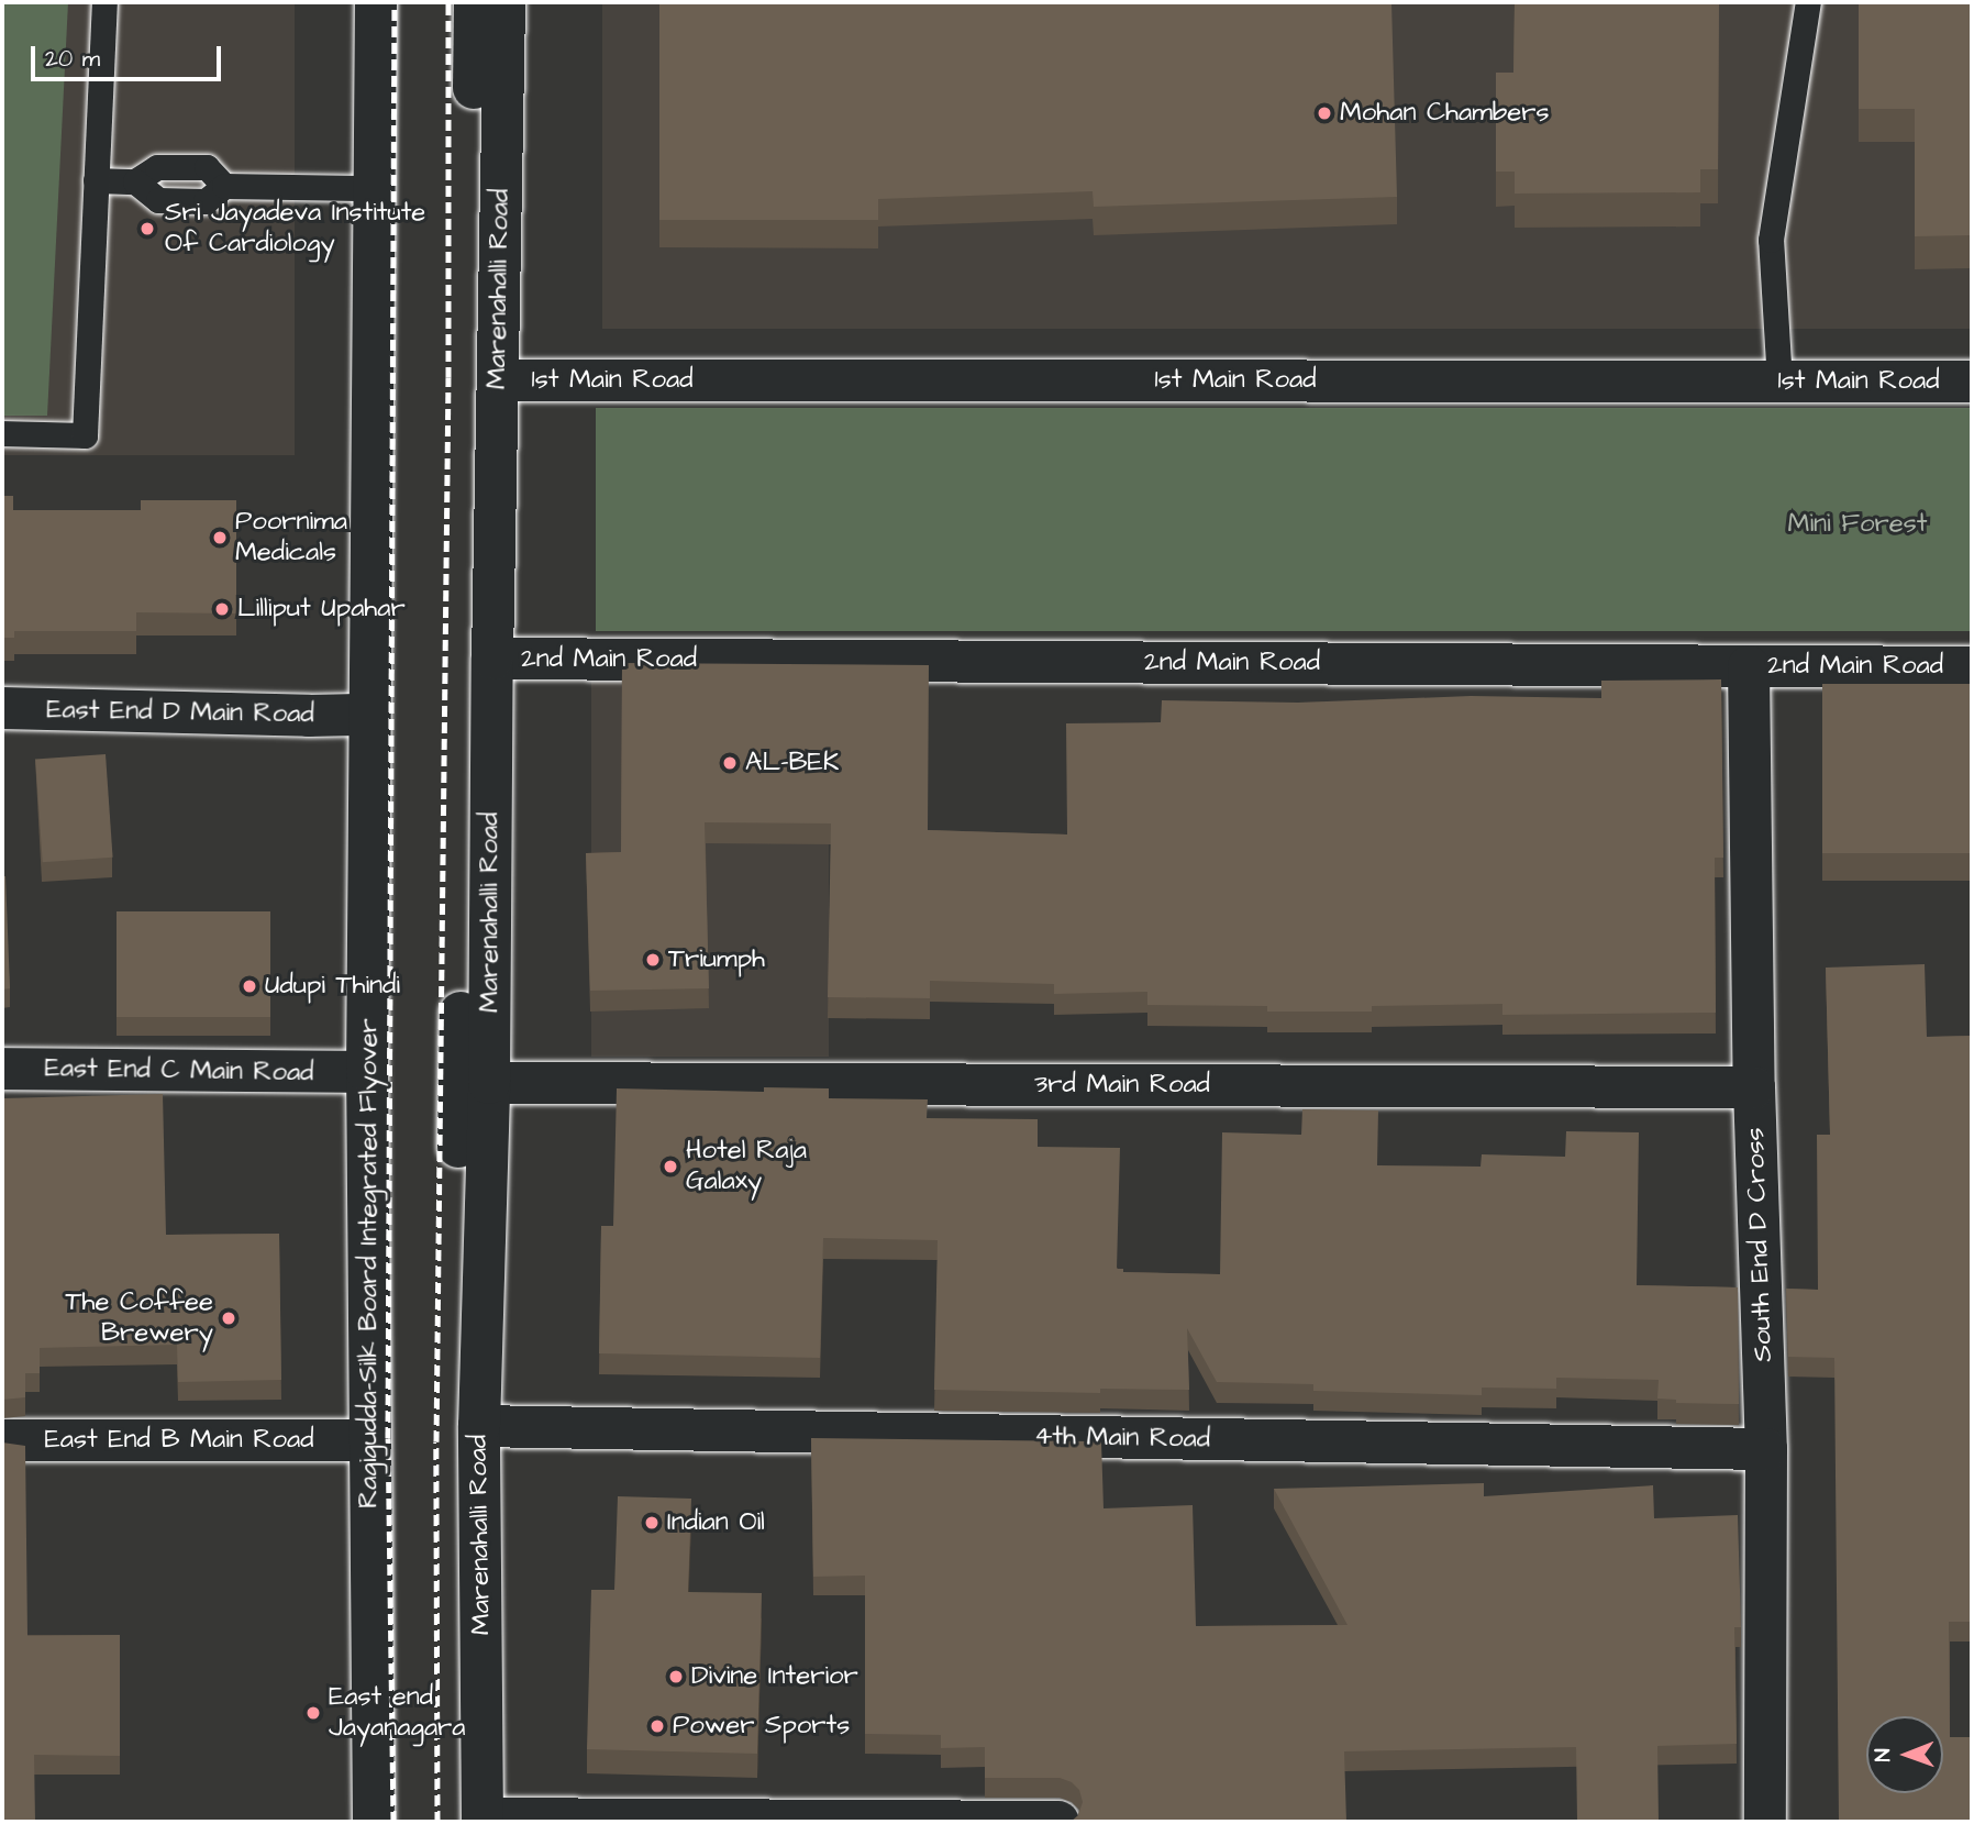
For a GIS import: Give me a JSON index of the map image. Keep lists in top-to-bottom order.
{
  "streets": {
    "street": [
      "Marenahalli Road",
      "1st Main Road",
      "2nd Main Road",
      "East End D Main Road",
      "East End C Main Road",
      "3rd Main Road",
      "South End D Cross",
      "Ragigudda-Silk Board Integrated Flyover",
      "4th Main Road",
      "East End B Main Road"
    ]
  },
  "crossings": [
    ["Marenahalli Road", "1st Main Road"],
    ["Marenahalli Road", "2nd Main Road"],
    ["Marenahalli Road", "3rd Main Road"],
    ["Marenahalli Road", "4th Main Road"],
    ["2nd Main Road", "South End D Cross"],
    ["3rd Main Road", "South End D Cross"],
    ["South End D Cross", "4th Main Road"]
  ],
  "parks": ["Mini Forest"],
  "places": [
    "Mohan Chambers",
    "Sri Jayadeva Institute Of Cardiology",
    "Poornima Medicals",
    "Lilliput Upahar",
    "AL-BEK",
    "Triumph",
    "Udupi Thindi",
    "Hotel Raja Galaxy",
    "The Coffee Brewery",
    "Indian Oil",
    "Divine Interior",
    "East end Jayanagara",
    "Power Sports"
  ],
  "scale_bar": "20 m",
  "north": "left"
}
